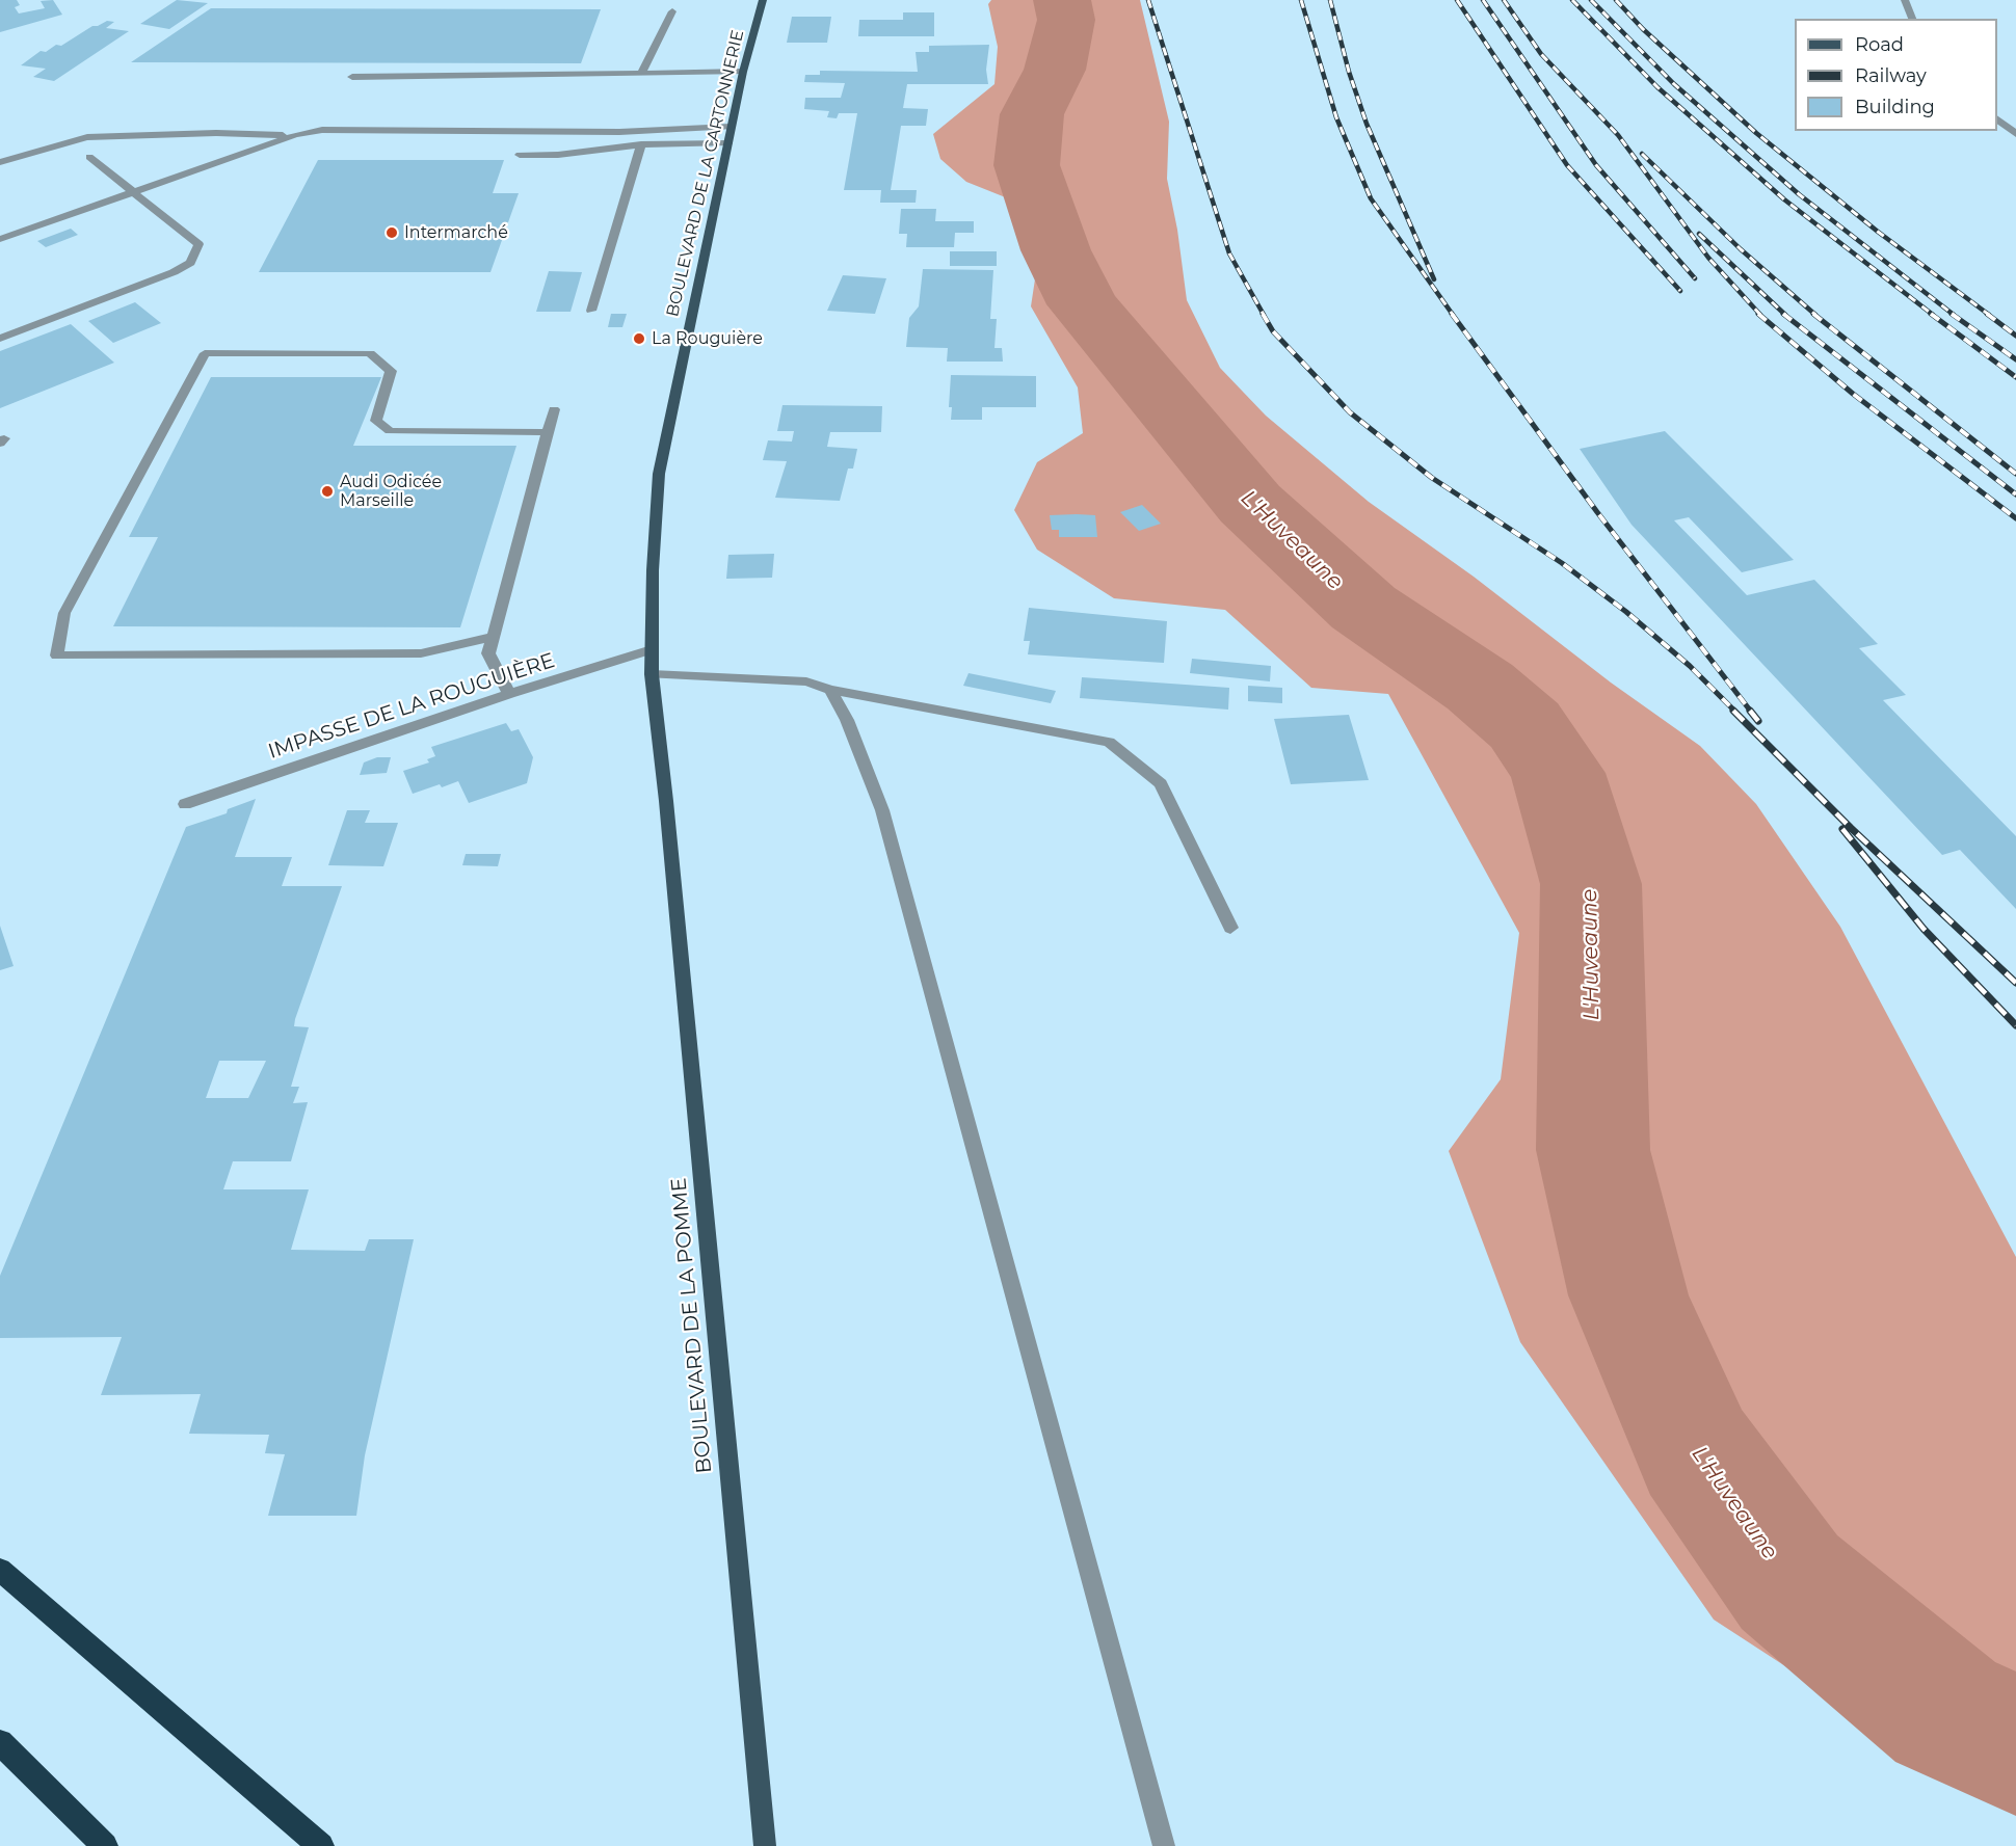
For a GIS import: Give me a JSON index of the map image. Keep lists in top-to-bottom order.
{
  "streets": {
    "main road": ["BOULEVARD DE LA CARTONNERIE", "BOULEVARD DE LA POMME"],
    "street": ["IMPASSE DE LA ROUGUIÈRE"]
  },
  "crossings": [
    ["BOULEVARD DE LA CARTONNERIE", "IMPASSE DE LA ROUGUIÈRE"],
    ["BOULEVARD DE LA CARTONNERIE", "BOULEVARD DE LA POMME"]
  ],
  "water": ["L'Huveaune"],
  "places": ["Intermarché", "La Rouguière", "Audi Odicée Marseille"],
  "legend": ["Road", "Railway", "Building"]
}
